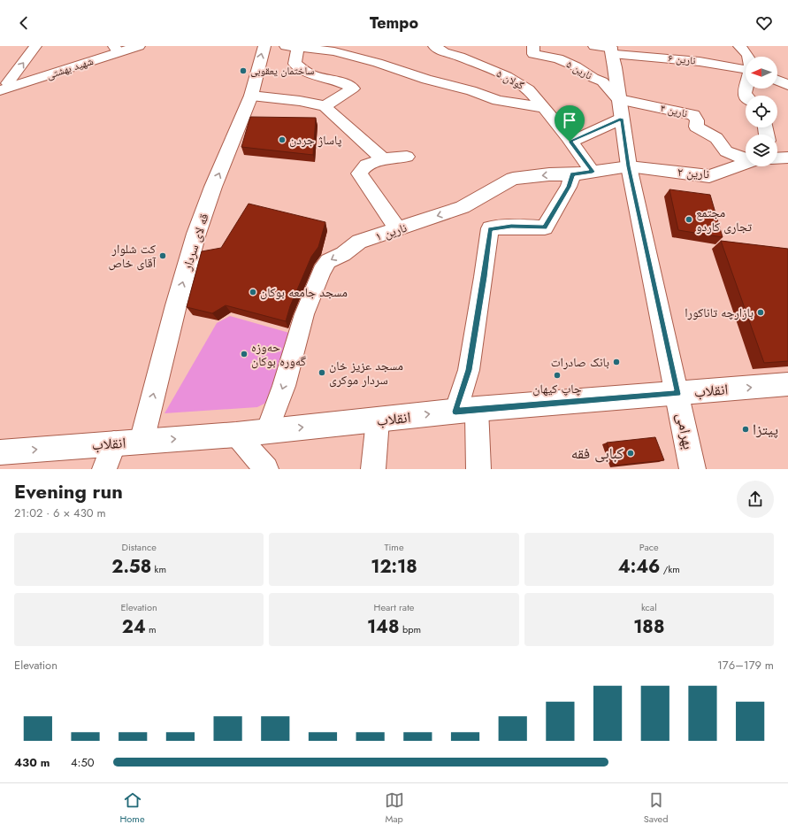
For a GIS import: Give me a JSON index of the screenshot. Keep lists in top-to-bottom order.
{
  "streets": {
    "street": [
      "نارین ۶",
      "شهید بهشتی",
      "نارین ۵",
      "گولان ۵",
      "نارین ۴",
      "نارین ۲",
      "نارین ۱",
      "قه لای سردار",
      "انقلاب",
      "بهرامی"
    ]
  },
  "crossings": [
    ["نارین ۶", "بهرامی"],
    ["نارین ۵", "نارین ۴"],
    ["نارین ۵", "بهرامی"],
    ["گولان ۵", "نارین ۱"],
    ["نارین ۴", "بهرامی"],
    ["نارین ۲", "نارین ۱"],
    ["نارین ۲", "بهرامی"],
    ["نارین ۱", "انقلاب"],
    ["نارین ۱", "بهرامی"],
    ["قه لای سردار", "انقلاب"],
    ["انقلاب", "بهرامی"]
  ],
  "one_way": ["نارین ۱", "قه لای سردار", "انقلاب"],
  "places": [
    "ساختمان یعقوبی",
    "پاساژ جردن",
    "مجتمع تجاری کاردو",
    "کت شلوار آقای خاص",
    "مسجد جامعه بوکان",
    "بازارچه تاناکورا",
    "حه‌وزه گه‌وره بوکان",
    "بانک صادرات",
    "مسجد عزیز خان سردار موکری",
    "چاپ کیهان",
    "پیتزا",
    "کبابی فقه"
  ],
  "north": "left",
  "page": {
    "header": "Tempo",
    "heading": ["Evening run", "21:02 · 6 × 430 m"],
    "stats": [
      ["Distance", "2.58 km"],
      ["Time", "12:18"],
      ["Pace", "4:46 /km"],
      ["Elevation", "24 m"],
      ["Heart rate", "148 bpm"],
      ["kcal", "188"]
    ],
    "chart": ["Elevation", "176–179 m"],
    "list": [
      {
        "name": "430 m",
        "note": "4:50"
      }
    ],
    "tabs": ["Home", "Map", "Saved"]
  }
}
